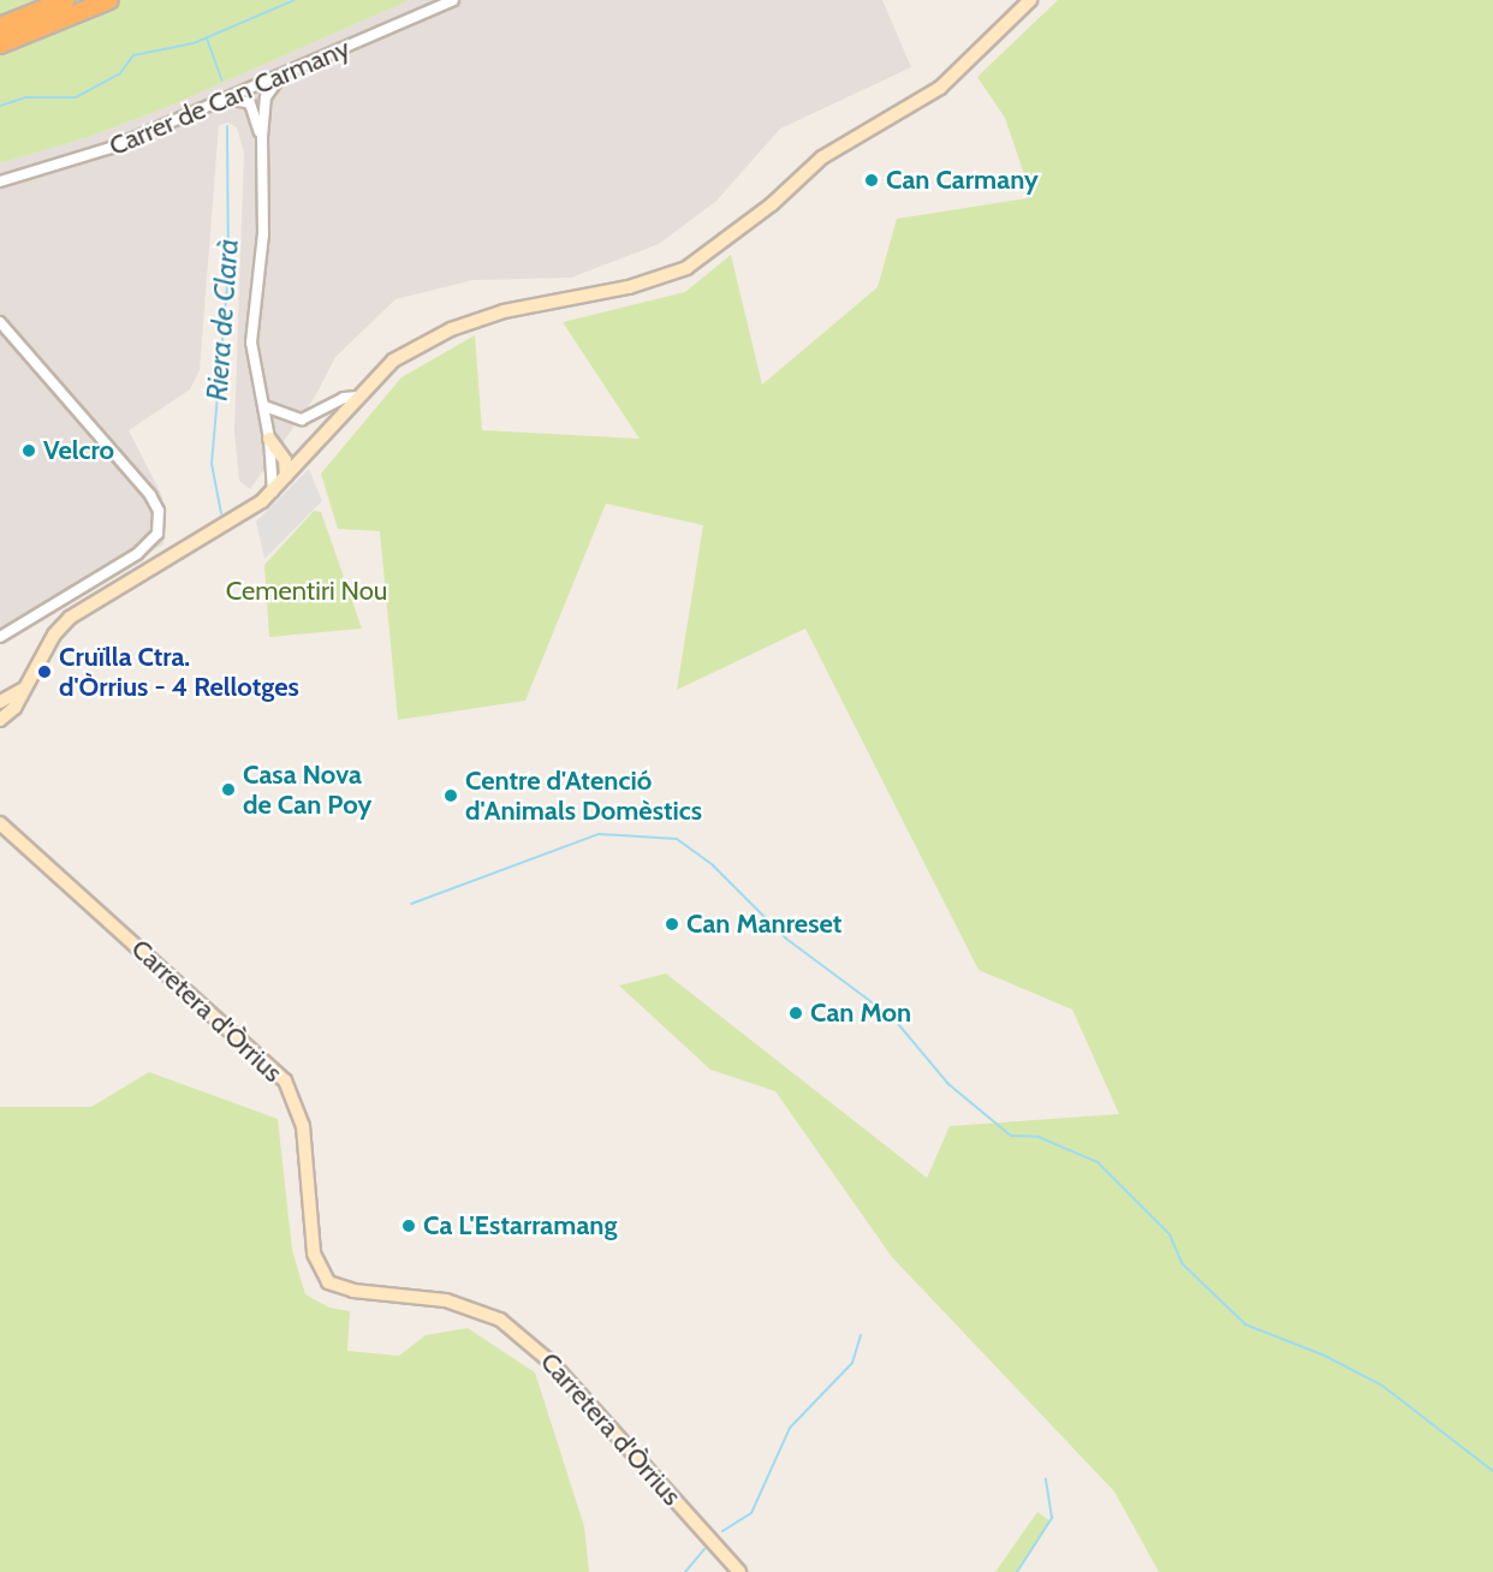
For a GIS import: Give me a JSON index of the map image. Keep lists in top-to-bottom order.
{
  "streets": {
    "street": ["Carrer de Can Carmany", "Carretera d'Òrrius"]
  },
  "water": ["Riera de Clarà"],
  "parks": ["Cementiri Nou"],
  "places": [
    "Can Carmany",
    "Velcro",
    "Cruïlla Ctra. d'Òrrius - 4 Rellotges",
    "Casa Nova de Can Poy",
    "Centre d'Atenció d'Animals Domèstics",
    "Can Manreset",
    "Can Mon",
    "Ca L'Estarramang"
  ]
}
